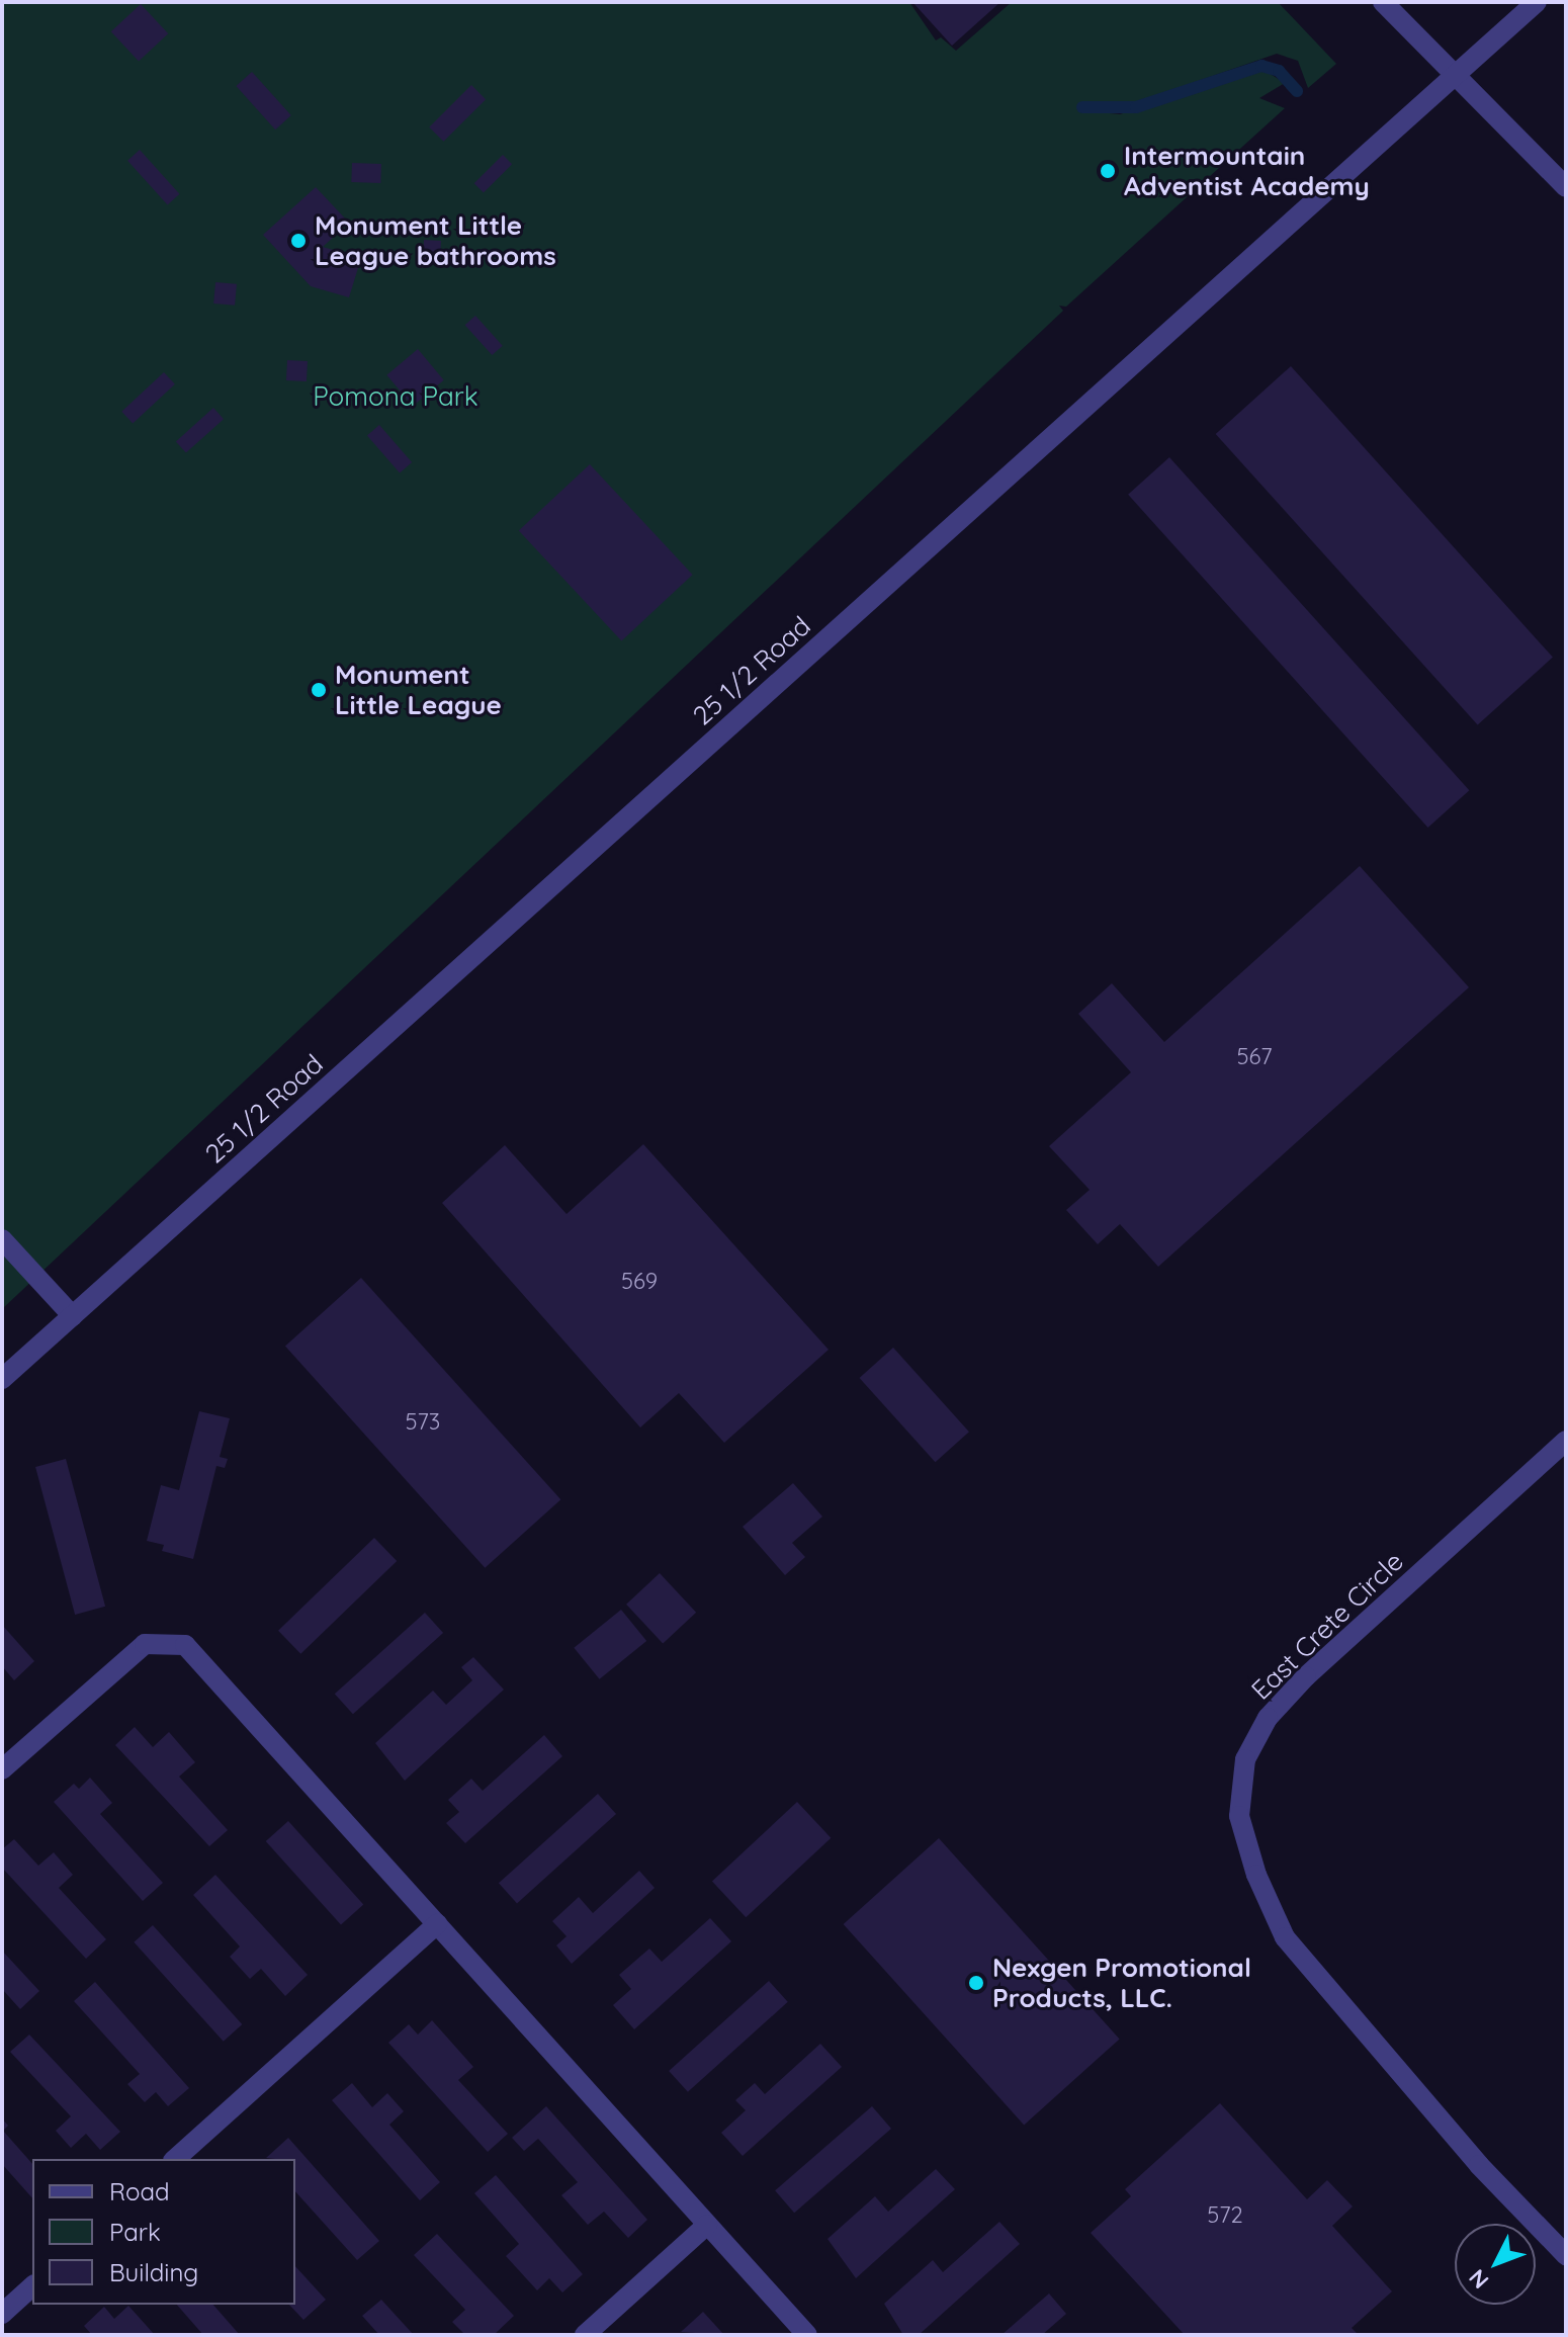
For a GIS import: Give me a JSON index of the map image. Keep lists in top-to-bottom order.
{
  "streets": {
    "street": ["25 1/2 Road", "East Crete Circle"]
  },
  "parks": ["Pomona Park"],
  "places": [
    "Intermountain Adventist Academy",
    "Monument Little League bathrooms",
    "Monument Little League",
    "Nexgen Promotional Products, LLC."
  ],
  "house_numbers": [
    "567",
    "569",
    "573",
    "572"
  ],
  "legend": ["Road", "Park", "Building"],
  "north": "bottom left"
}
